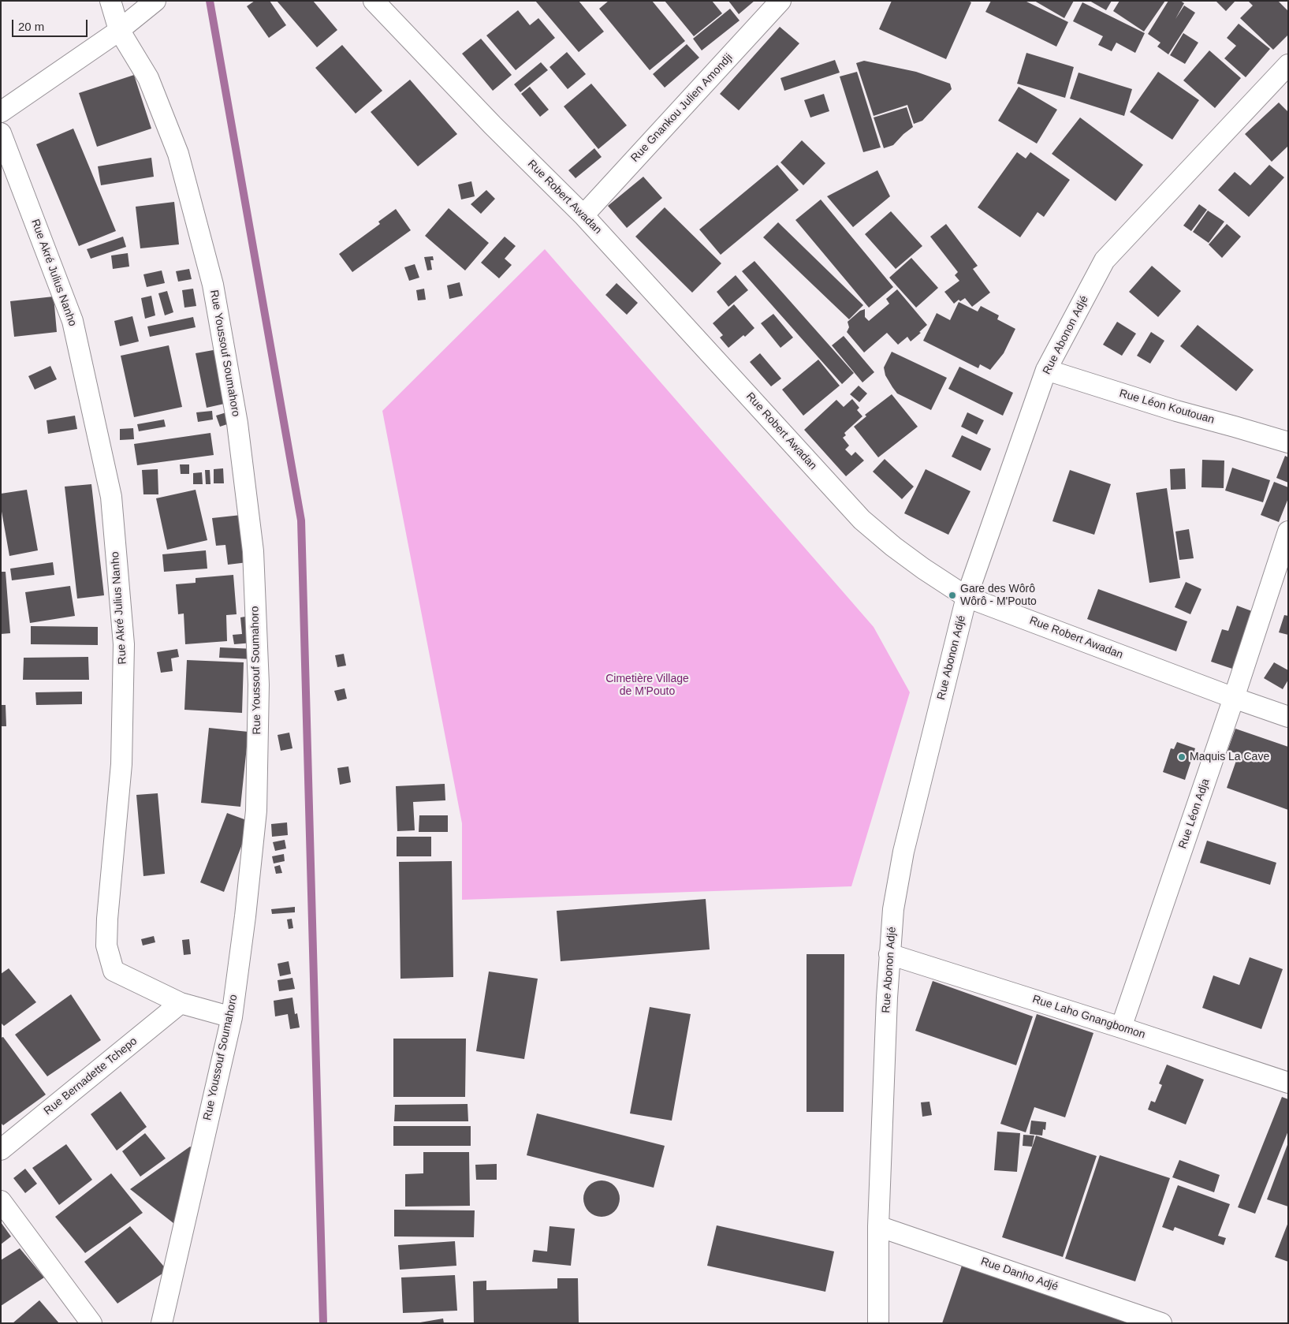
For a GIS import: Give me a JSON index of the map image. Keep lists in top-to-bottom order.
{
  "streets": {
    "street": [
      "Rue Gnankou Julien Amondji",
      "Rue Robert Awadan",
      "Rue Akré Julius Nanho",
      "Rue Abonon Adjé",
      "Rue Youssouf Soumahoro",
      "Rue Léon Koutouan",
      "Rue Léon Adja",
      "Rue Laho Gnangbomon",
      "Rue Bernadette Tchepo",
      "Rue Danho Adjé"
    ]
  },
  "crossings": [
    ["Rue Gnankou Julien Amondji", "Rue Robert Awadan"],
    ["Rue Robert Awadan", "Rue Abonon Adjé"],
    ["Rue Robert Awadan", "Rue Léon Adja"],
    ["Rue Akré Julius Nanho", "Rue Youssouf Soumahoro"],
    ["Rue Akré Julius Nanho", "Rue Bernadette Tchepo"],
    ["Rue Abonon Adjé", "Rue Léon Koutouan"],
    ["Rue Abonon Adjé", "Rue Laho Gnangbomon"],
    ["Rue Abonon Adjé", "Rue Danho Adjé"],
    ["Rue Léon Adja", "Rue Laho Gnangbomon"]
  ],
  "parks": ["Cimetière Village de M'Pouto"],
  "places": ["Gare des Wôrô Wôrô - M'Pouto", "Maquis La Cave"],
  "scale_bar": "20 m"
}
